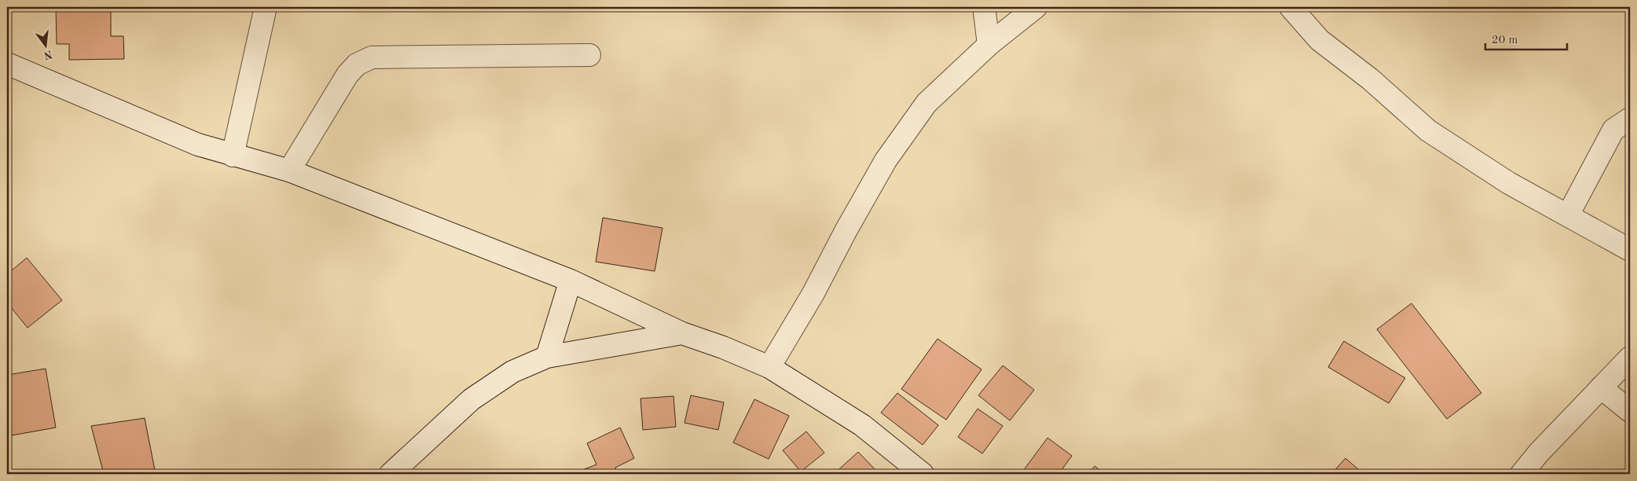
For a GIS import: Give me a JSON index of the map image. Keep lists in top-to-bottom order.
{
  "scale_bar": "20 m",
  "north": "bottom"
}
